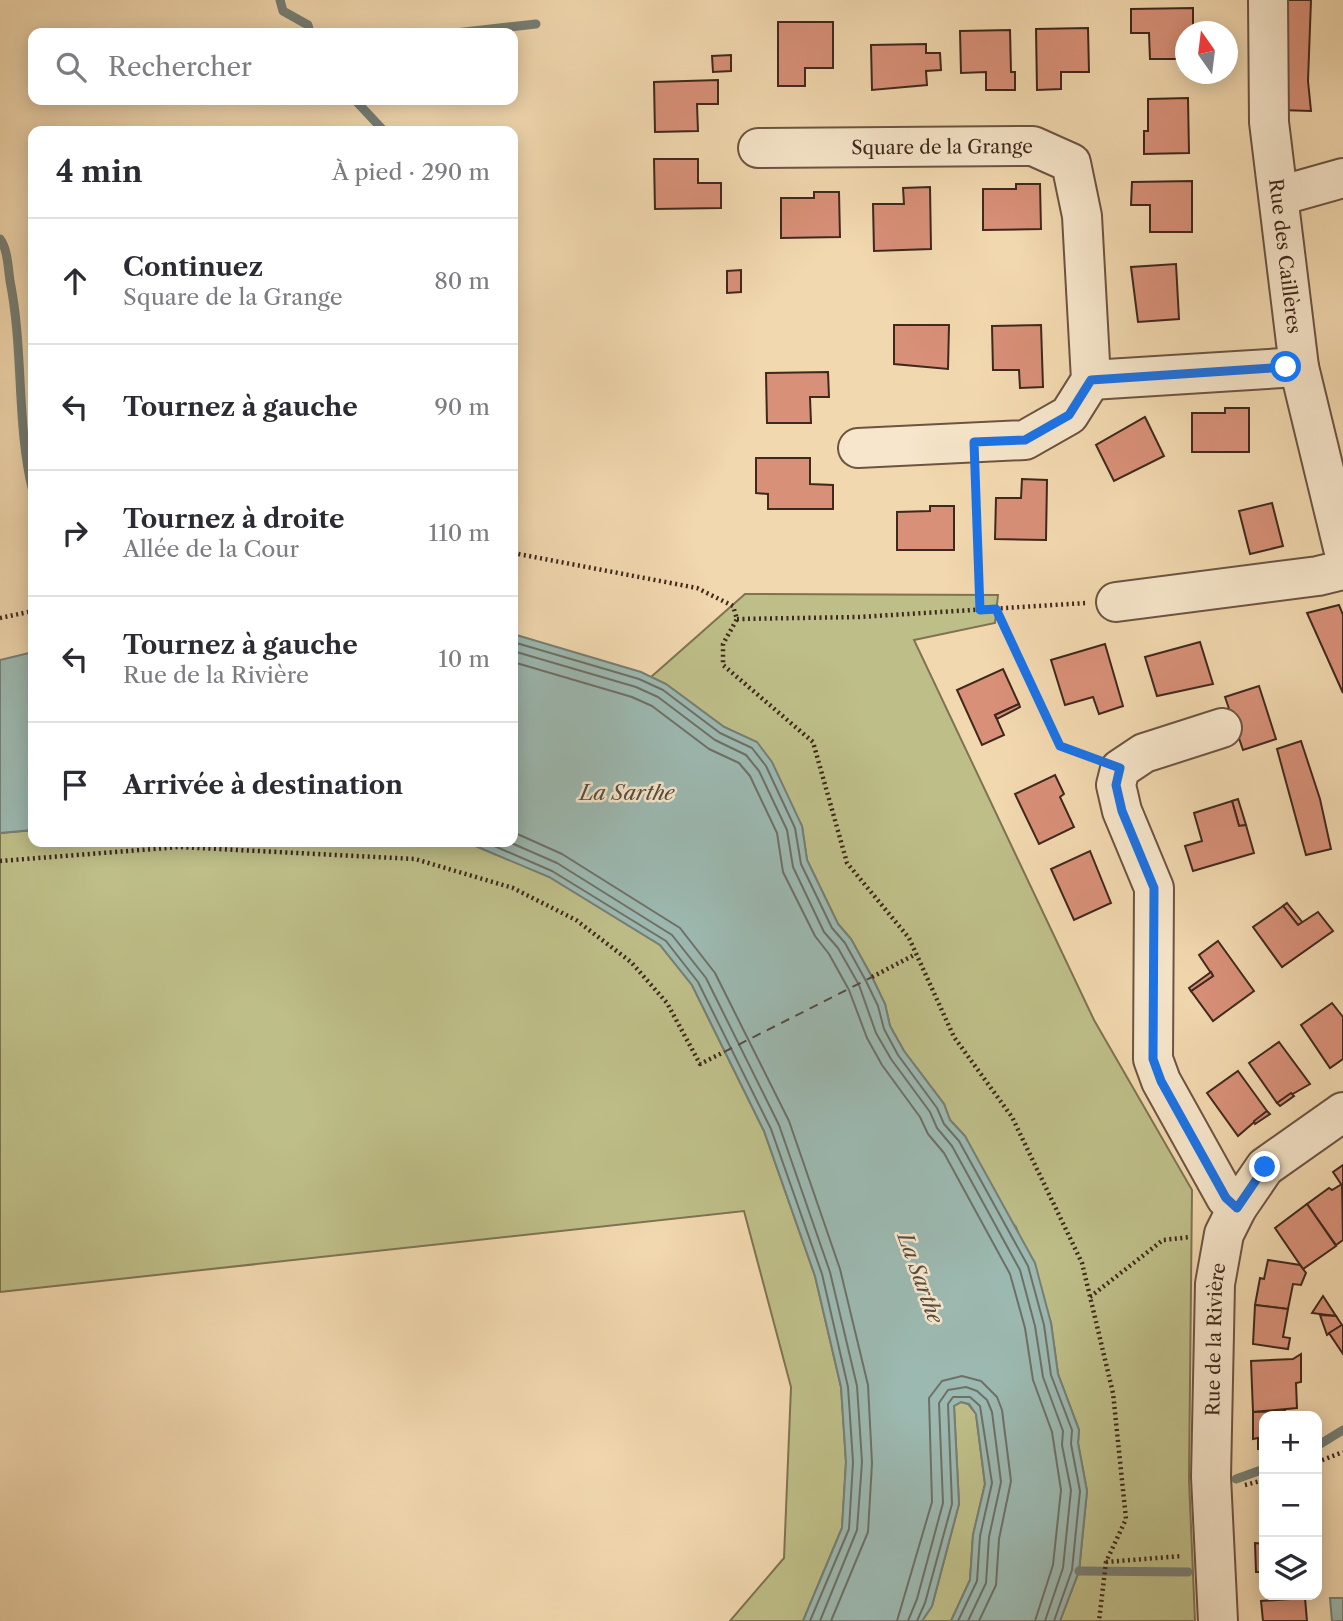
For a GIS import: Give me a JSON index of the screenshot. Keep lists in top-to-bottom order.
{
  "streets": {
    "street": ["Square de la Grange", "Rue des Caillères", "Rue de la Rivière"]
  },
  "water": ["La Sarthe"],
  "north": "top",
  "page": {
    "search": "Rechercher",
    "heading": ["4 min", "À pied · 290 m"],
    "list": [
      ["Continuez", "Square de la Grange", "80 m"],
      ["Tournez à gauche", "90 m"],
      ["Tournez à droite", "Allée de la Cour", "110 m"],
      ["Tournez à gauche", "Rue de la Rivière", "10 m"],
      "Arrivée à destination"
    ],
    "map_buttons": ["+", "−"]
  }
}
